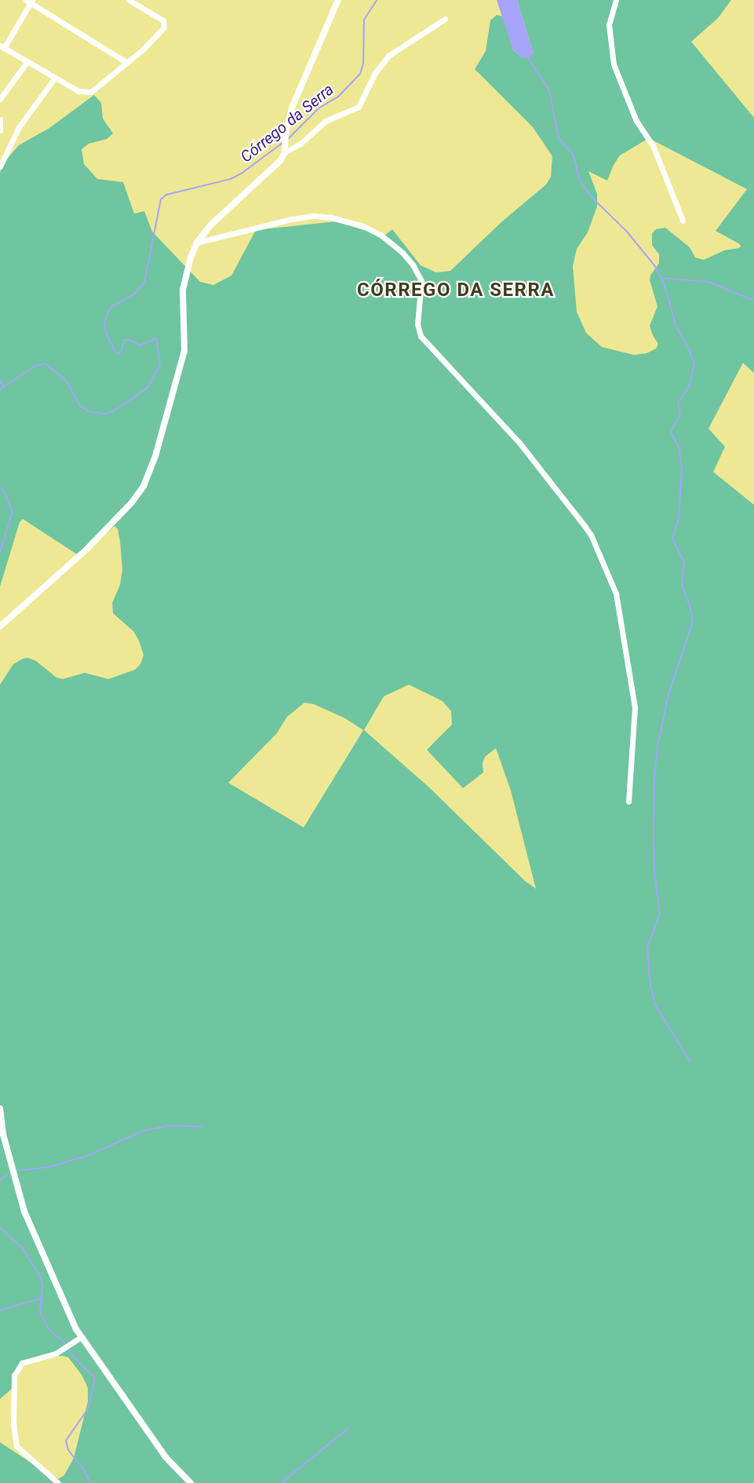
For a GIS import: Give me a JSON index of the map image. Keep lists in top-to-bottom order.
{
  "districts": ["CÓRREGO DA SERRA"],
  "water": ["Córrego da Serra"]
}
